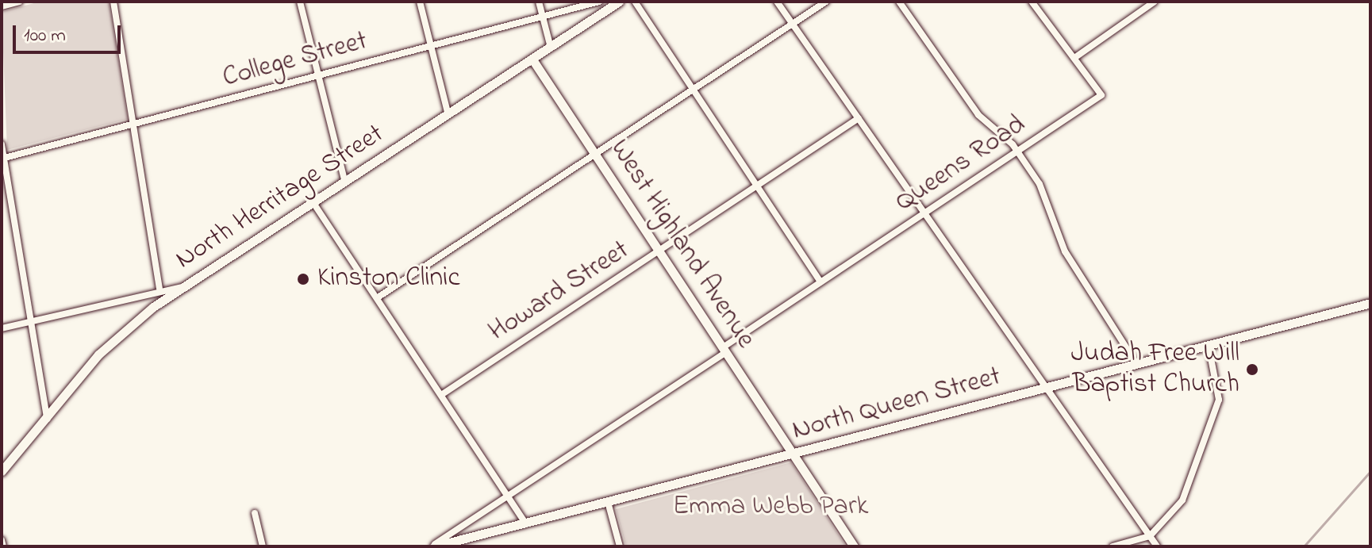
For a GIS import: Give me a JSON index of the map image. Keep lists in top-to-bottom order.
{
  "streets": {
    "street": [
      "College Street",
      "Queens Road",
      "North Herritage Street",
      "West Highland Avenue",
      "Howard Street",
      "North Queen Street"
    ]
  },
  "crossings": [
    ["Queens Road", "West Highland Avenue"],
    ["Queens Road", "North Queen Street"],
    ["North Herritage Street", "West Highland Avenue"],
    ["West Highland Avenue", "Howard Street"],
    ["West Highland Avenue", "North Queen Street"]
  ],
  "parks": ["Emma Webb Park"],
  "places": ["Kinston Clinic", "Judah Free Will Baptist Church"],
  "scale_bar": "100 m"
}
